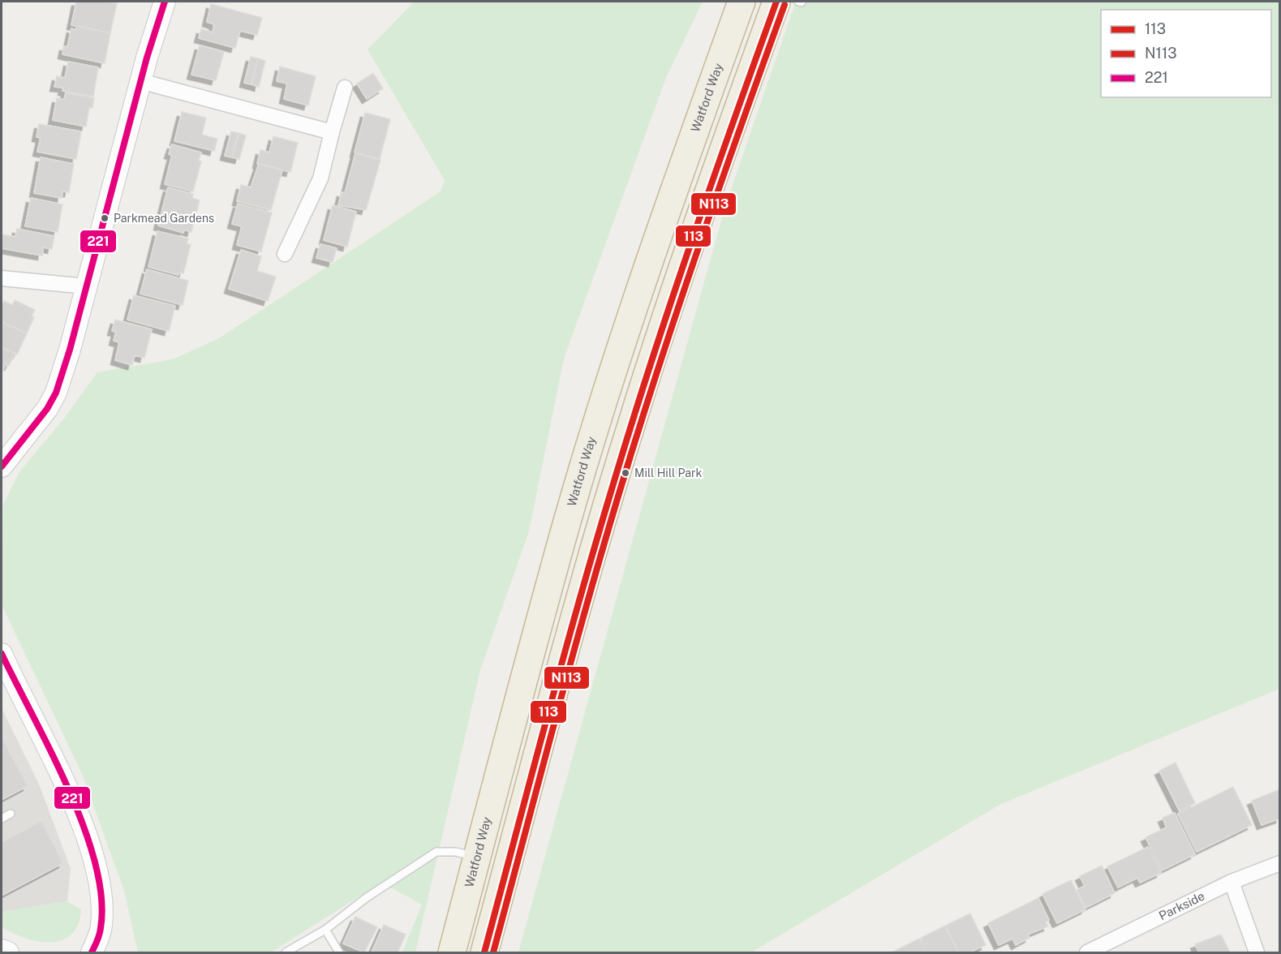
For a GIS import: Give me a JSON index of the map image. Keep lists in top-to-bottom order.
{
  "streets": {
    "highway": ["Watford Way"],
    "street": ["Parkside"]
  },
  "places": ["Parkmead Gardens", "Mill Hill Park"],
  "lines": ["transit line 113", "transit line 221", "transit line N113"],
  "legend": ["113", "N113", "221"]
}
